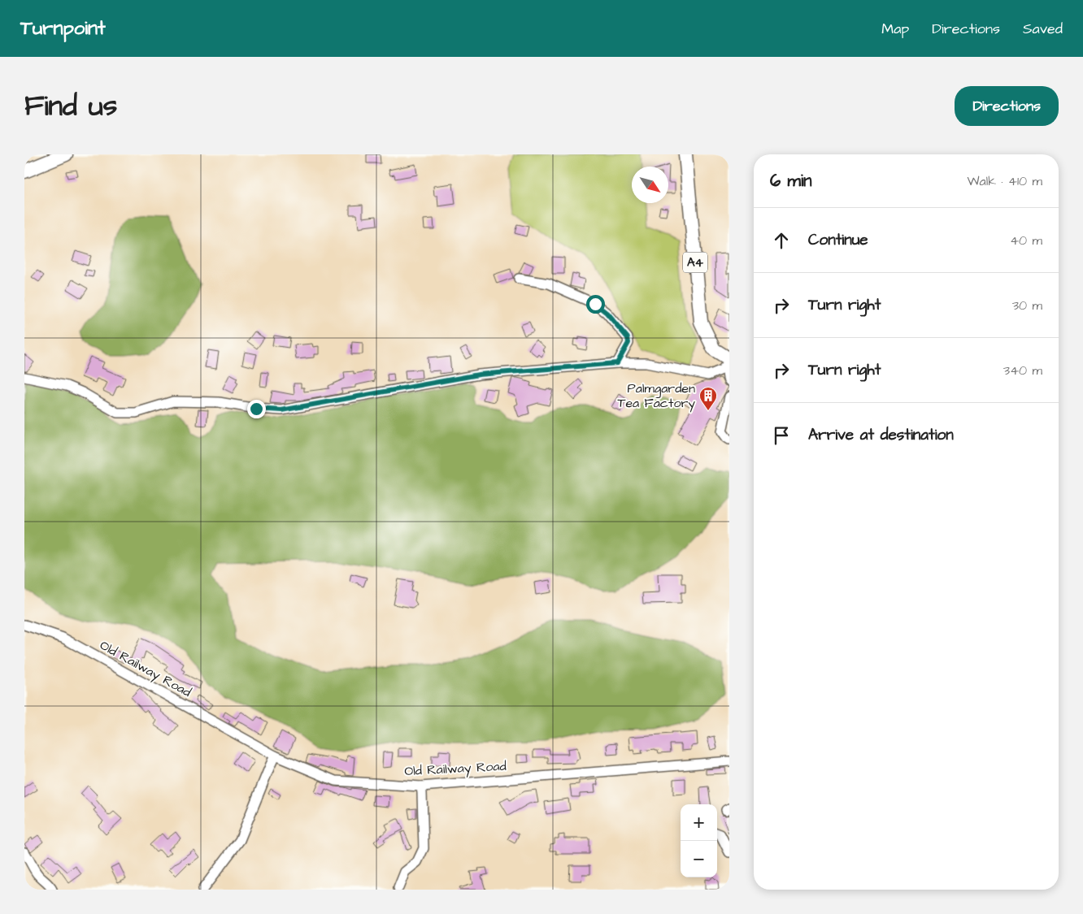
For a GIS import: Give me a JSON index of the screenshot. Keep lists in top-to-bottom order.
{
  "streets": {
    "highway": ["A4"],
    "street": ["Old Railway Road"]
  },
  "places": {
    "building": ["Palmgarden Tea Factory"]
  },
  "north": "bottom right",
  "page": {
    "header": "Turnpoint",
    "nav": ["Map", "Directions", "Saved"],
    "title": "Find us",
    "buttons": "Directions",
    "heading": ["6 min", "Walk · 410 m"],
    "list": [
      ["Continue", "40 m"],
      ["Turn right", "30 m"],
      ["Turn right", "340 m"],
      "Arrive at destination"
    ],
    "map_buttons": ["+", "−"]
  }
}
